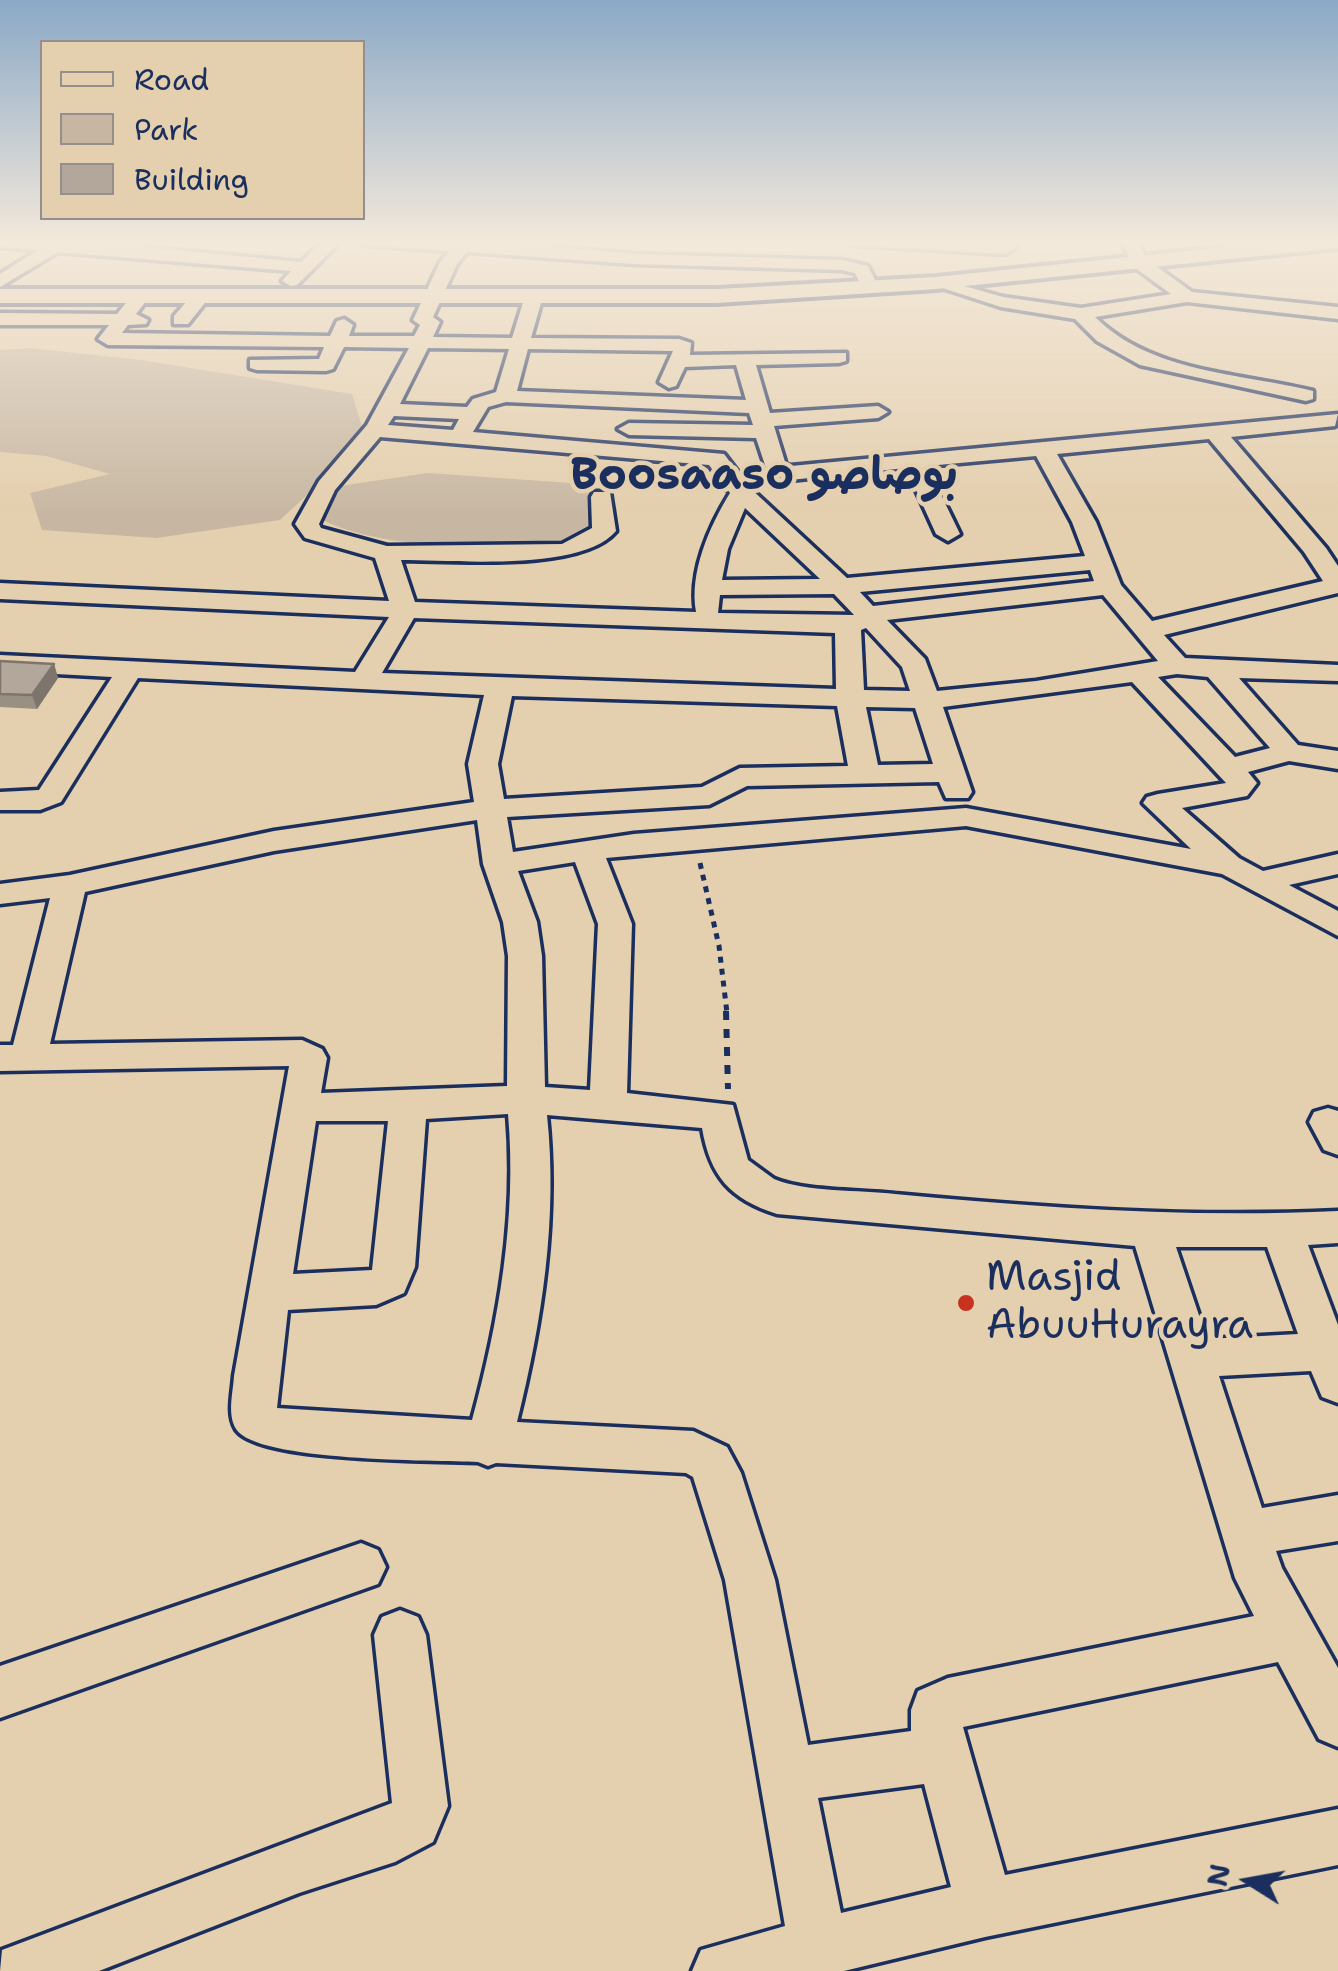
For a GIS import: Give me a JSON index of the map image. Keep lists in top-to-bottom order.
{
  "districts": ["Boosaaso بوصاصو"],
  "places": ["Masjid AbuuHurayra"],
  "legend": ["Road", "Park", "Building"],
  "north": "left"
}
